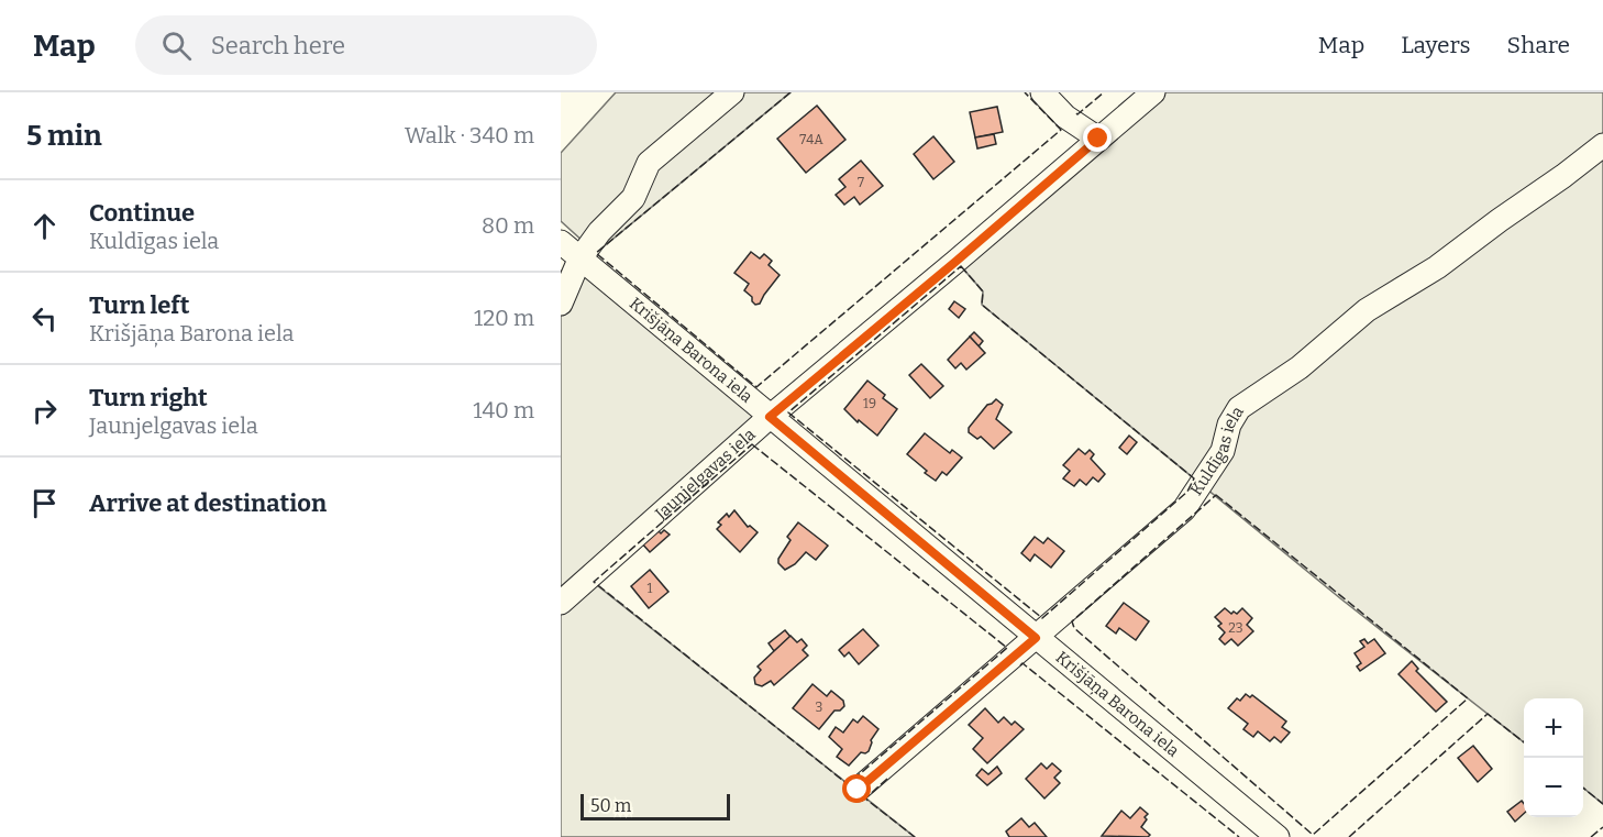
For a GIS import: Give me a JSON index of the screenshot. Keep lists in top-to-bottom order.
{
  "streets": {
    "street": ["Krišjāņa Barona iela", "Kuldīgas iela", "Jaunjelgavas iela"]
  },
  "crossings": [
    ["Krišjāņa Barona iela", "Kuldīgas iela"],
    ["Krišjāņa Barona iela", "Jaunjelgavas iela"]
  ],
  "house_numbers": [
    "74A",
    "7",
    "19",
    "1",
    "23",
    "3"
  ],
  "scale_bar": "50 m",
  "page": {
    "header": "Map",
    "search": "Search here",
    "nav": ["Map", "Layers", "Share"],
    "heading": ["5 min", "Walk · 340 m"],
    "list": [
      ["Continue", "Kuldīgas iela", "80 m"],
      ["Turn left", "Krišjāņa Barona iela", "120 m"],
      ["Turn right", "Jaunjelgavas iela", "140 m"],
      "Arrive at destination"
    ],
    "map_buttons": ["+", "−"],
    "scale": "50 m"
  }
}
